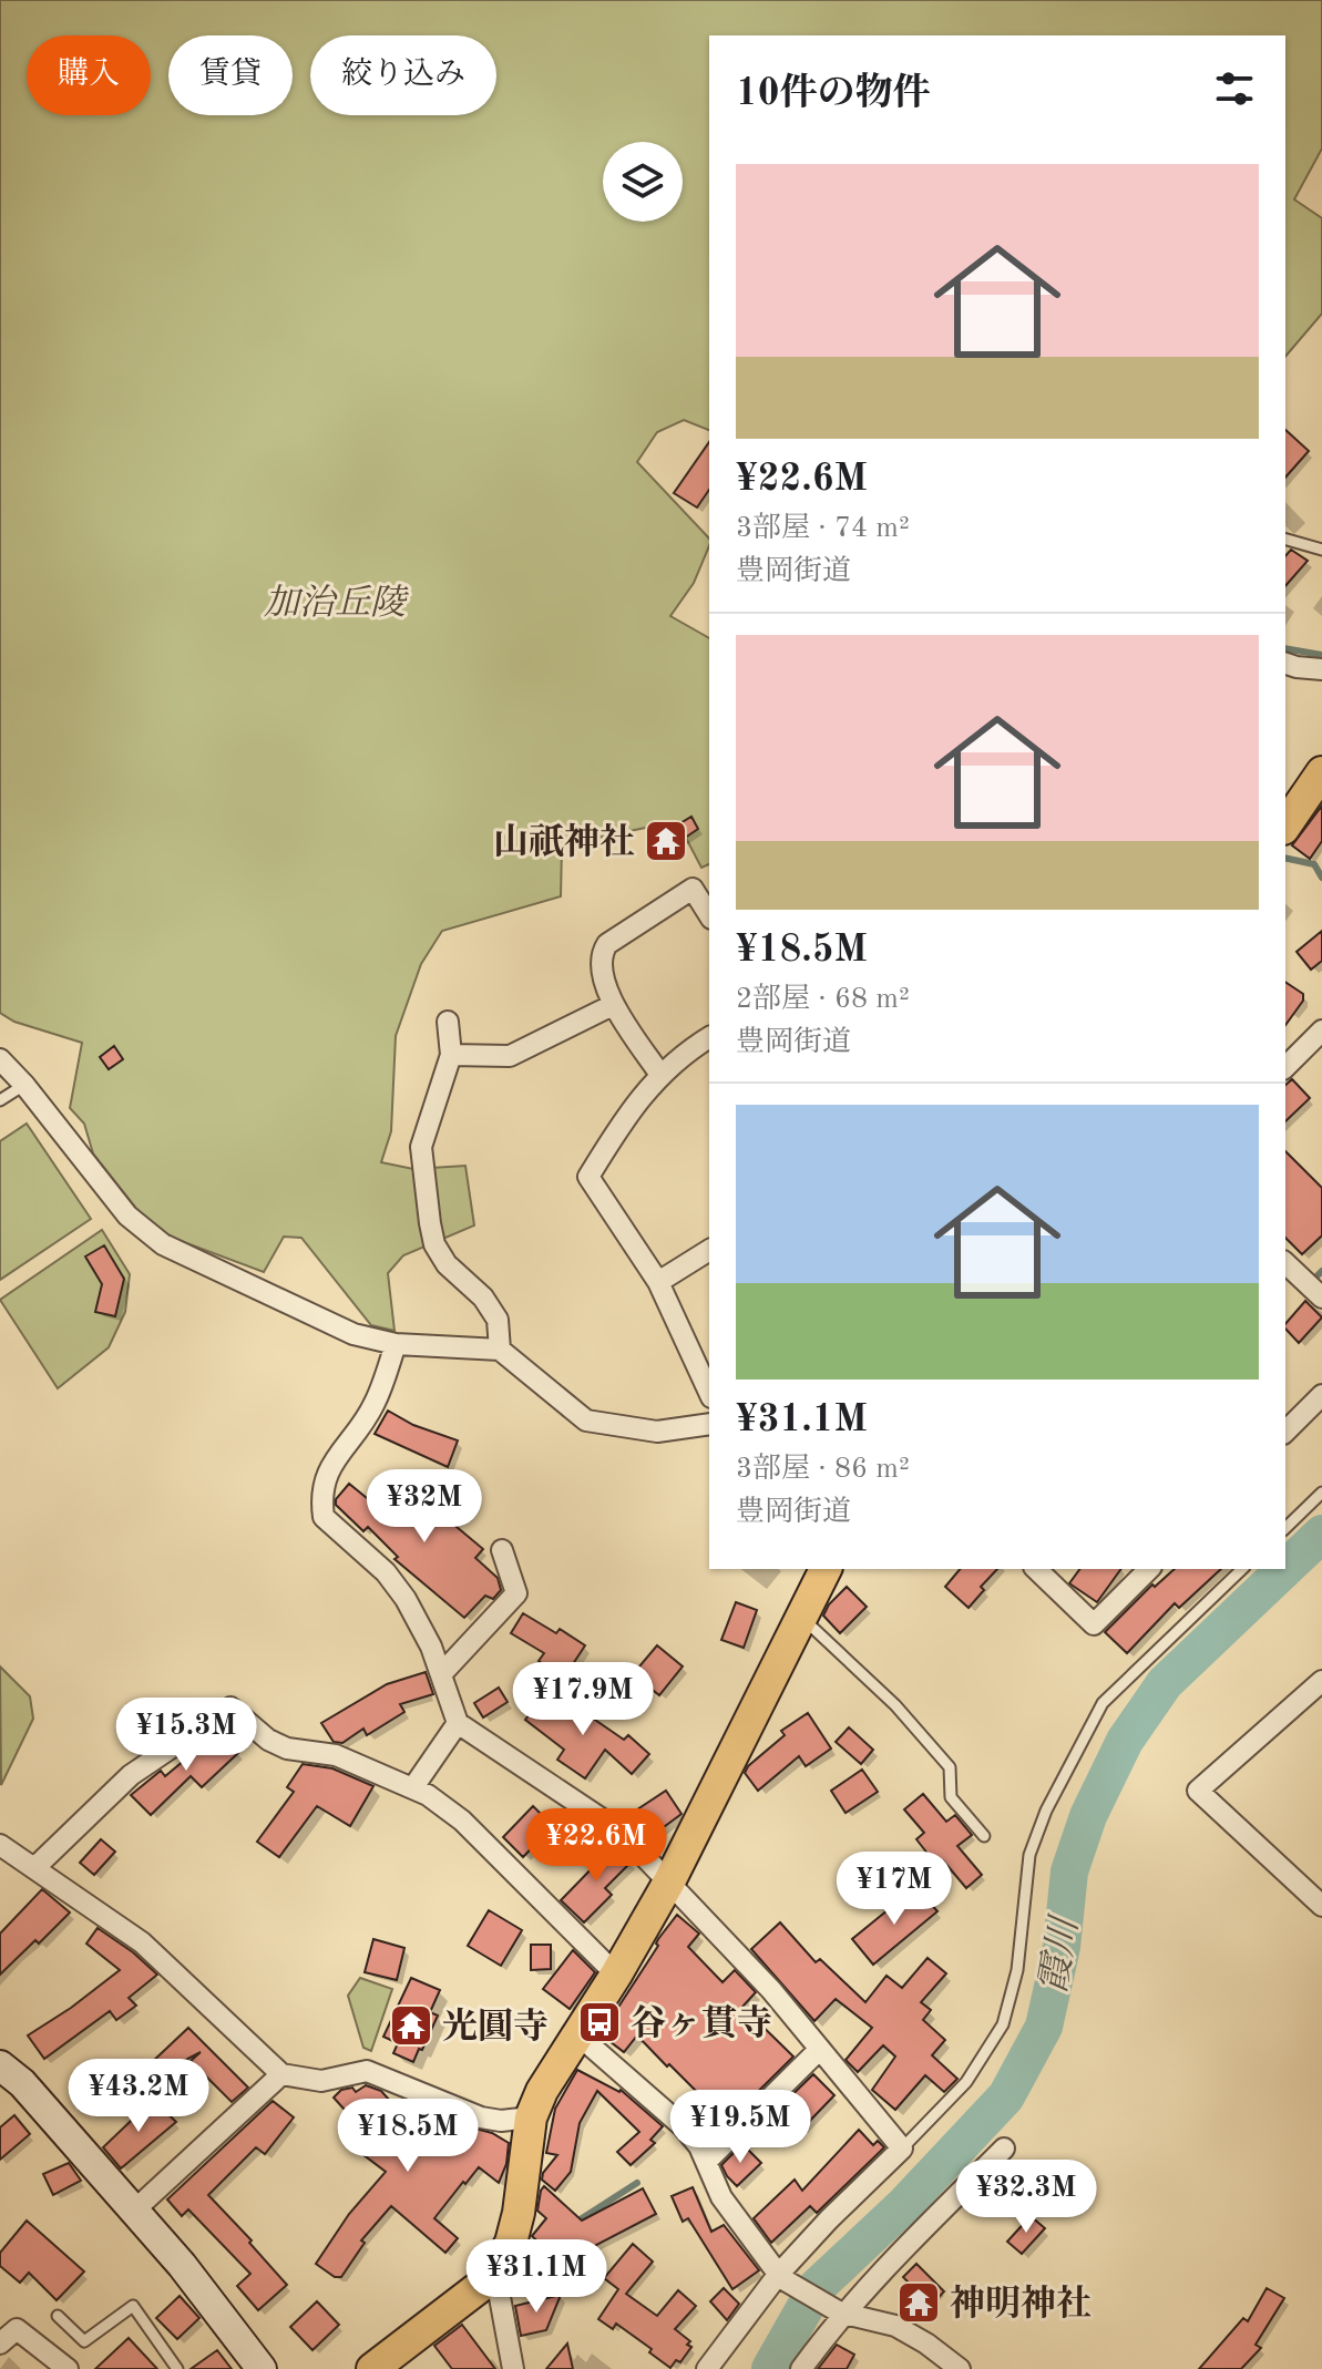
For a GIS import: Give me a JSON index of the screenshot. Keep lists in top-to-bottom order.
{
  "water": ["霞川"],
  "parks": ["加治丘陵"],
  "places": {
    "temple": ["山祇神社", "光圓寺", "神明神社"],
    "bus stop": ["谷ヶ貫寺"]
  },
  "page": {
    "chip": ["購入", "賃貸", "絞り込み"],
    "heading": "10件の物件",
    "list": [
      {
        "name": "¥22.6M",
        "note": "3部屋 · 74 m² · 豊岡街道"
      },
      {
        "name": "¥18.5M",
        "note": "2部屋 · 68 m² · 豊岡街道"
      },
      {
        "name": "¥31.1M",
        "note": "3部屋 · 86 m² · 豊岡街道"
      }
    ],
    "price": [
      "¥32M",
      "¥17.9M",
      "¥15.3M",
      "¥22.6M",
      "¥17M",
      "¥43.2M",
      "¥19.5M",
      "¥18.5M",
      "¥32.3M",
      "¥31.1M"
    ]
  }
}
